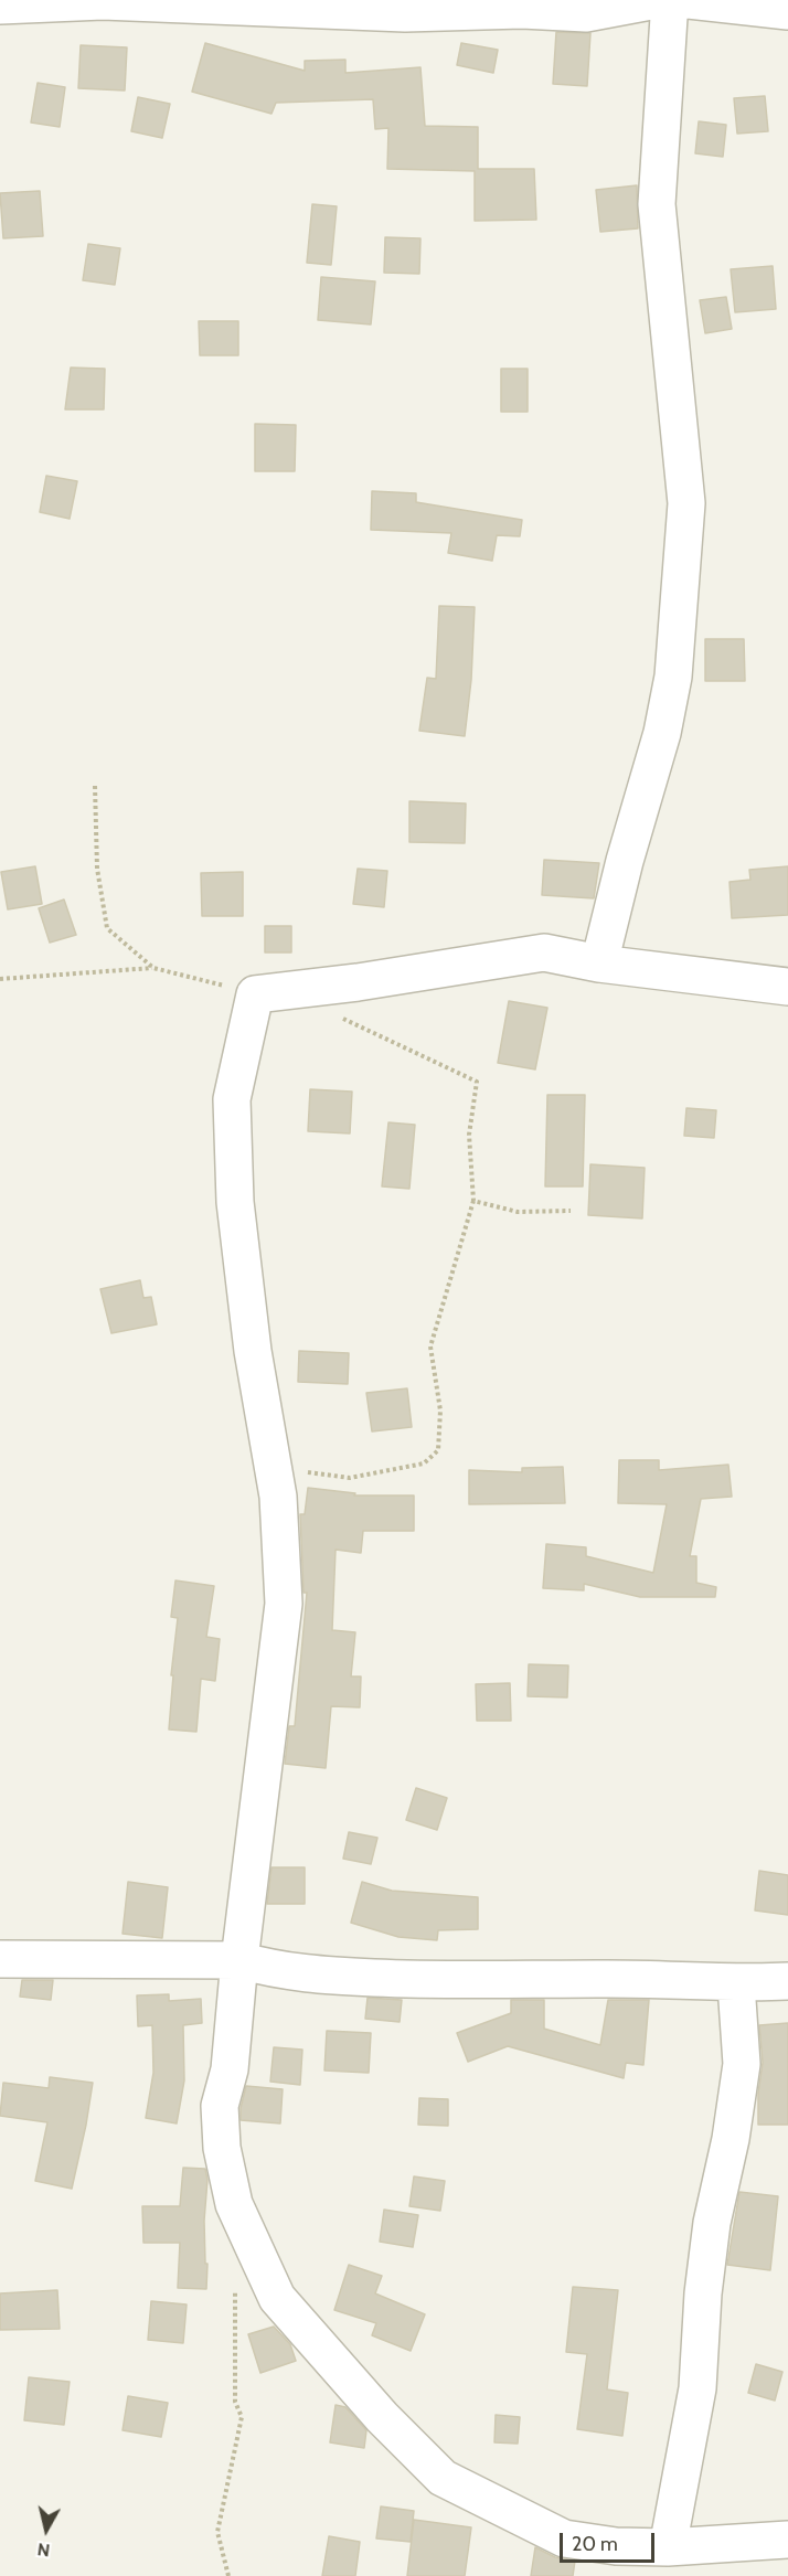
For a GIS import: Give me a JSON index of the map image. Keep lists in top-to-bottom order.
{
  "scale_bar": "20 m",
  "north": "bottom"
}
